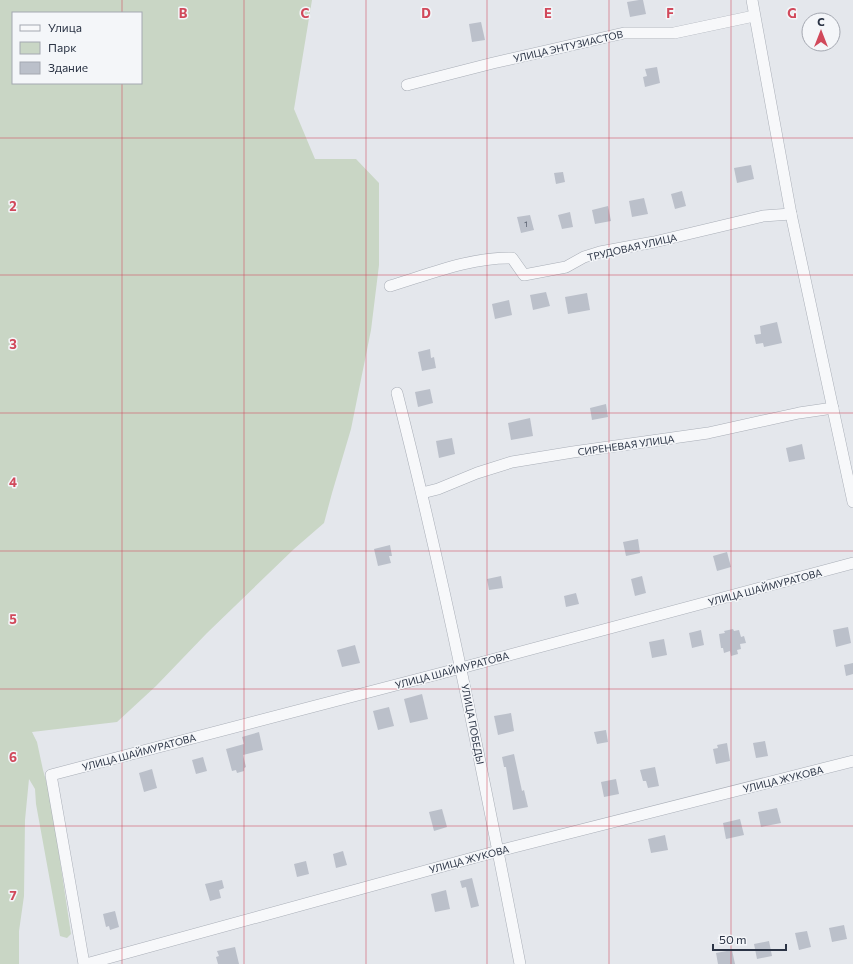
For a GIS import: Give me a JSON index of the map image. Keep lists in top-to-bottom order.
{
  "streets": {
    "street": [
      "УЛИЦА ЭНТУЗИАСТОВ",
      "ТРУДОВАЯ УЛИЦА",
      "СИРЕНЕВАЯ УЛИЦА",
      "УЛИЦА ШАЙМУРАТОВА",
      "УЛИЦА ПОБЕДЫ",
      "УЛИЦА ЖУКОВА"
    ]
  },
  "crossings": [
    ["СИРЕНЕВАЯ УЛИЦА", "УЛИЦА ПОБЕДЫ"],
    ["УЛИЦА ШАЙМУРАТОВА", "УЛИЦА ПОБЕДЫ"],
    ["УЛИЦА ШАЙМУРАТОВА", "УЛИЦА ЖУКОВА"],
    ["УЛИЦА ПОБЕДЫ", "УЛИЦА ЖУКОВА"]
  ],
  "house_numbers": ["1"],
  "legend": ["Улица", "Парк", "Здание"],
  "scale_bar": "50 m",
  "north": "top",
  "grid": {
    "columns": [
      "B",
      "C",
      "D",
      "E",
      "F",
      "G"
    ],
    "rows": [
      "2",
      "3",
      "4",
      "5",
      "6",
      "7"
    ]
  }
}
